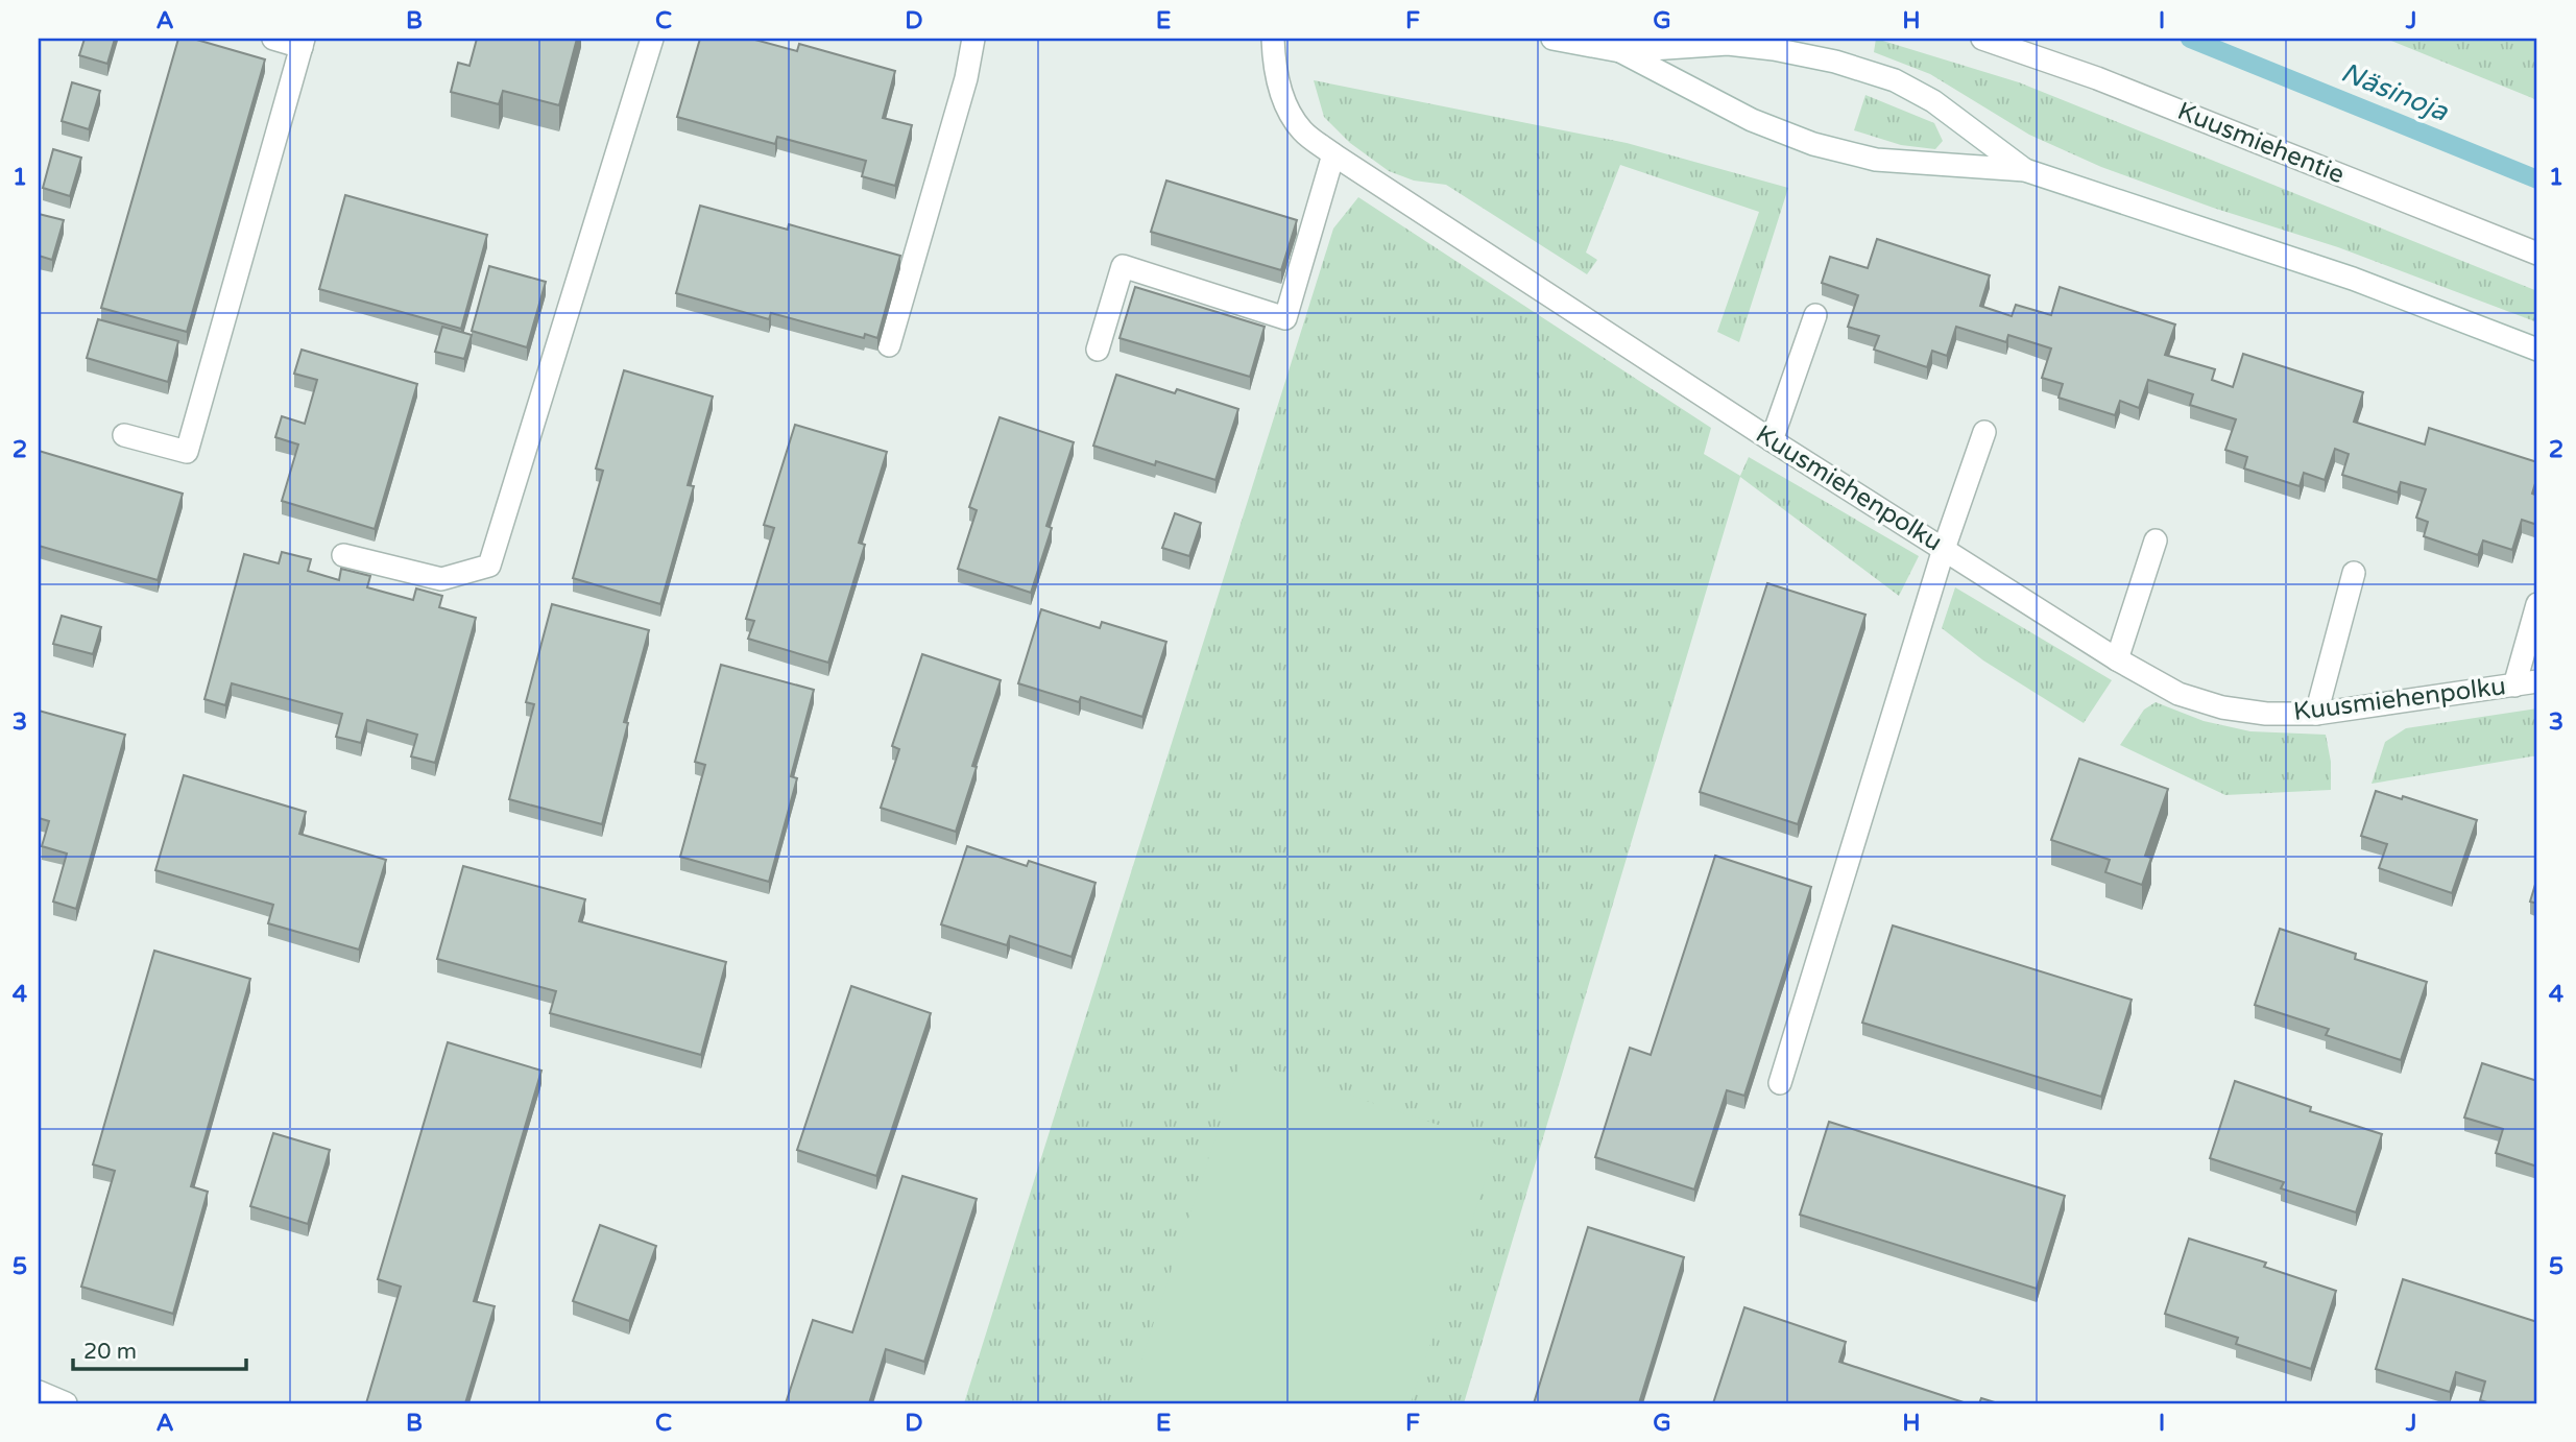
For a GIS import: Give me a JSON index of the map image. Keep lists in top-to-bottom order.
{
  "streets": {
    "street": ["Kuusmiehentie", "Kuusmiehenpolku"]
  },
  "water": ["Näsinoja"],
  "scale_bar": "20 m",
  "grid": {
    "columns": [
      "A",
      "B",
      "C",
      "D",
      "E",
      "F",
      "G",
      "H",
      "I",
      "J"
    ],
    "rows": [
      "1",
      "2",
      "3",
      "4",
      "5"
    ]
  }
}
